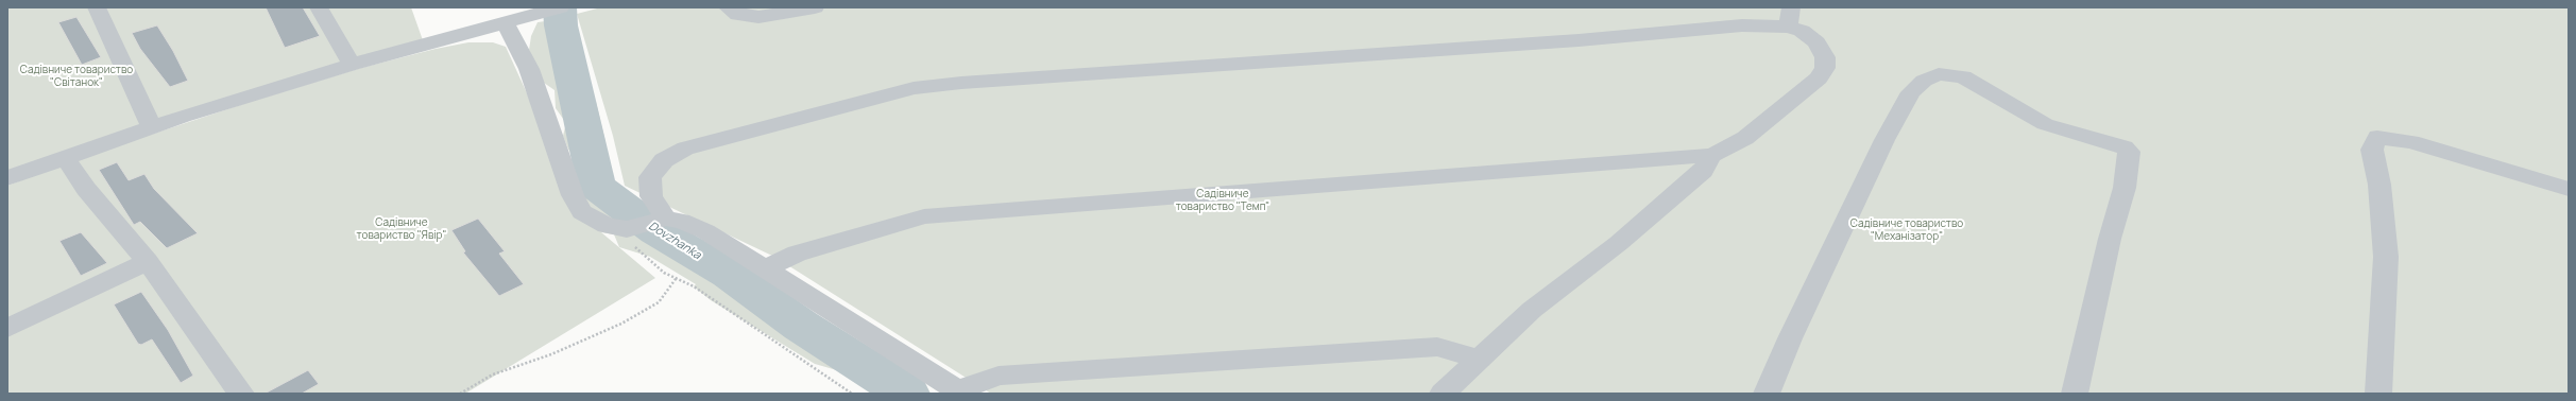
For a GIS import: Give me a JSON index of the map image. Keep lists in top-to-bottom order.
{
  "water": ["Dovzhanka"],
  "parks": [
    "Садівниче товариство \"Світанок\"",
    "Садівниче товариство \"Темп\"",
    "Садівниче товариство \"Явір\"",
    "Садівниче товариство \"Механізатор\""
  ]
}
